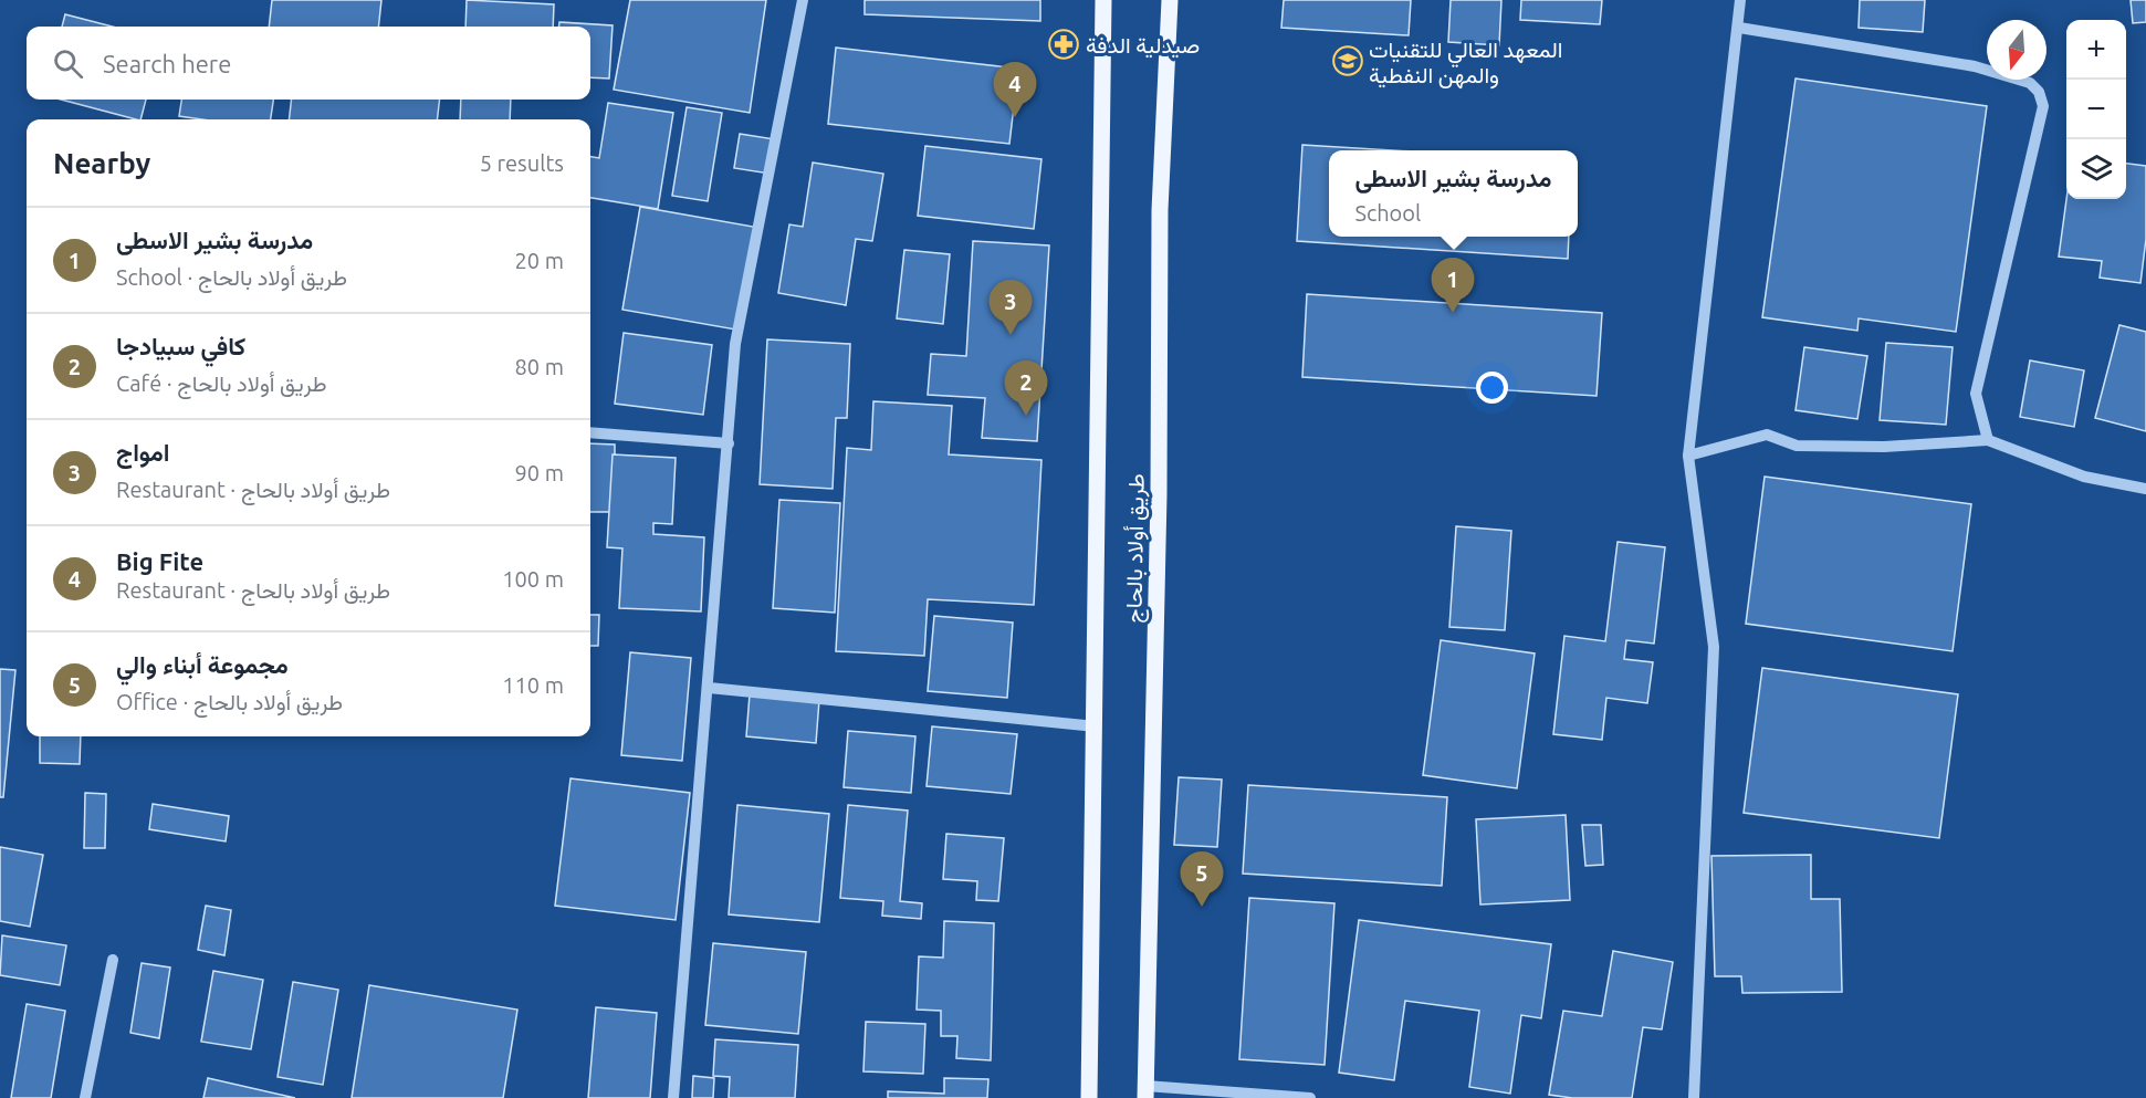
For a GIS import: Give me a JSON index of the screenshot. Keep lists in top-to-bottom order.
{
  "streets": {
    "main road": ["طريق أولاد بالحاج"]
  },
  "places": {
    "pharmacy": ["صيدلية الدفة"],
    "school or university": ["المعهد العالي للتقنيات والمهن النفطية"]
  },
  "north": "bottom",
  "page": {
    "map_buttons": ["+", "−"],
    "search": "Search here",
    "pins": [
      "4",
      "1",
      "3",
      "2",
      "5"
    ],
    "heading": ["Nearby", "5 results"],
    "popup": ["مدرسة بشير الاسطى", "School"],
    "list": [
      {
        "mark": "1",
        "name": "مدرسة بشير الاسطى",
        "note": "School · طريق أولاد بالحاج",
        "value": "20 m"
      },
      {
        "mark": "2",
        "name": "كافي سبيادجا",
        "note": "Café · طريق أولاد بالحاج",
        "value": "80 m"
      },
      {
        "mark": "3",
        "name": "امواج",
        "note": "Restaurant · طريق أولاد بالحاج",
        "value": "90 m"
      },
      {
        "mark": "4",
        "name": "Big Fite",
        "note": "Restaurant · طريق أولاد بالحاج",
        "value": "100 m"
      },
      {
        "mark": "5",
        "name": "مجموعة أبناء والي",
        "note": "Office · طريق أولاد بالحاج",
        "value": "110 m"
      }
    ]
  }
}
